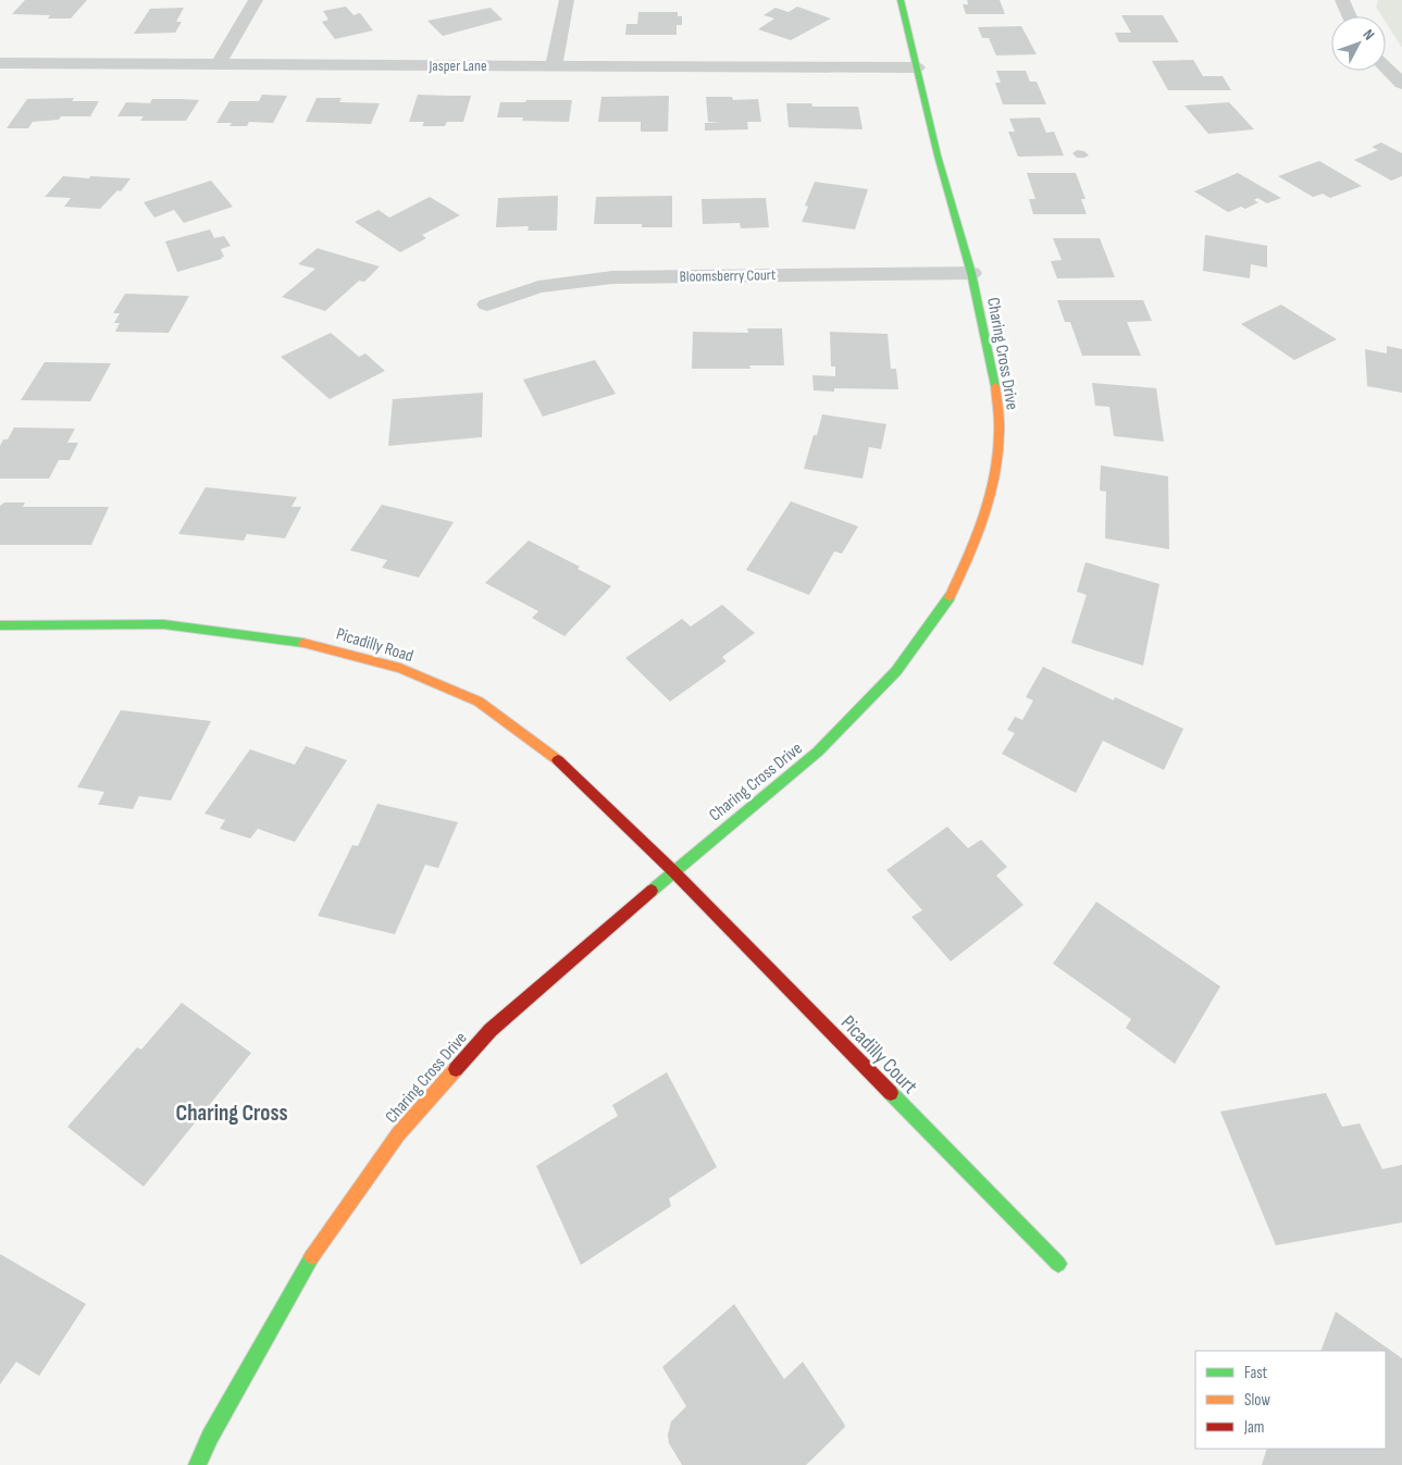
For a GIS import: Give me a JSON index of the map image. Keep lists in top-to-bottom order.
{
  "streets": {
    "street": [
      "Jasper Lane",
      "Bloomsberry Court",
      "Charing Cross Drive",
      "Picadilly Road",
      "Picadilly Court"
    ]
  },
  "crossings": [
    ["Jasper Lane", "Charing Cross Drive"],
    ["Bloomsberry Court", "Charing Cross Drive"],
    ["Charing Cross Drive", "Picadilly Road"],
    ["Charing Cross Drive", "Picadilly Court"],
    ["Picadilly Road", "Picadilly Court"]
  ],
  "districts": ["Charing Cross"],
  "legend": ["Fast", "Slow", "Jam"],
  "north": "top right"
}
